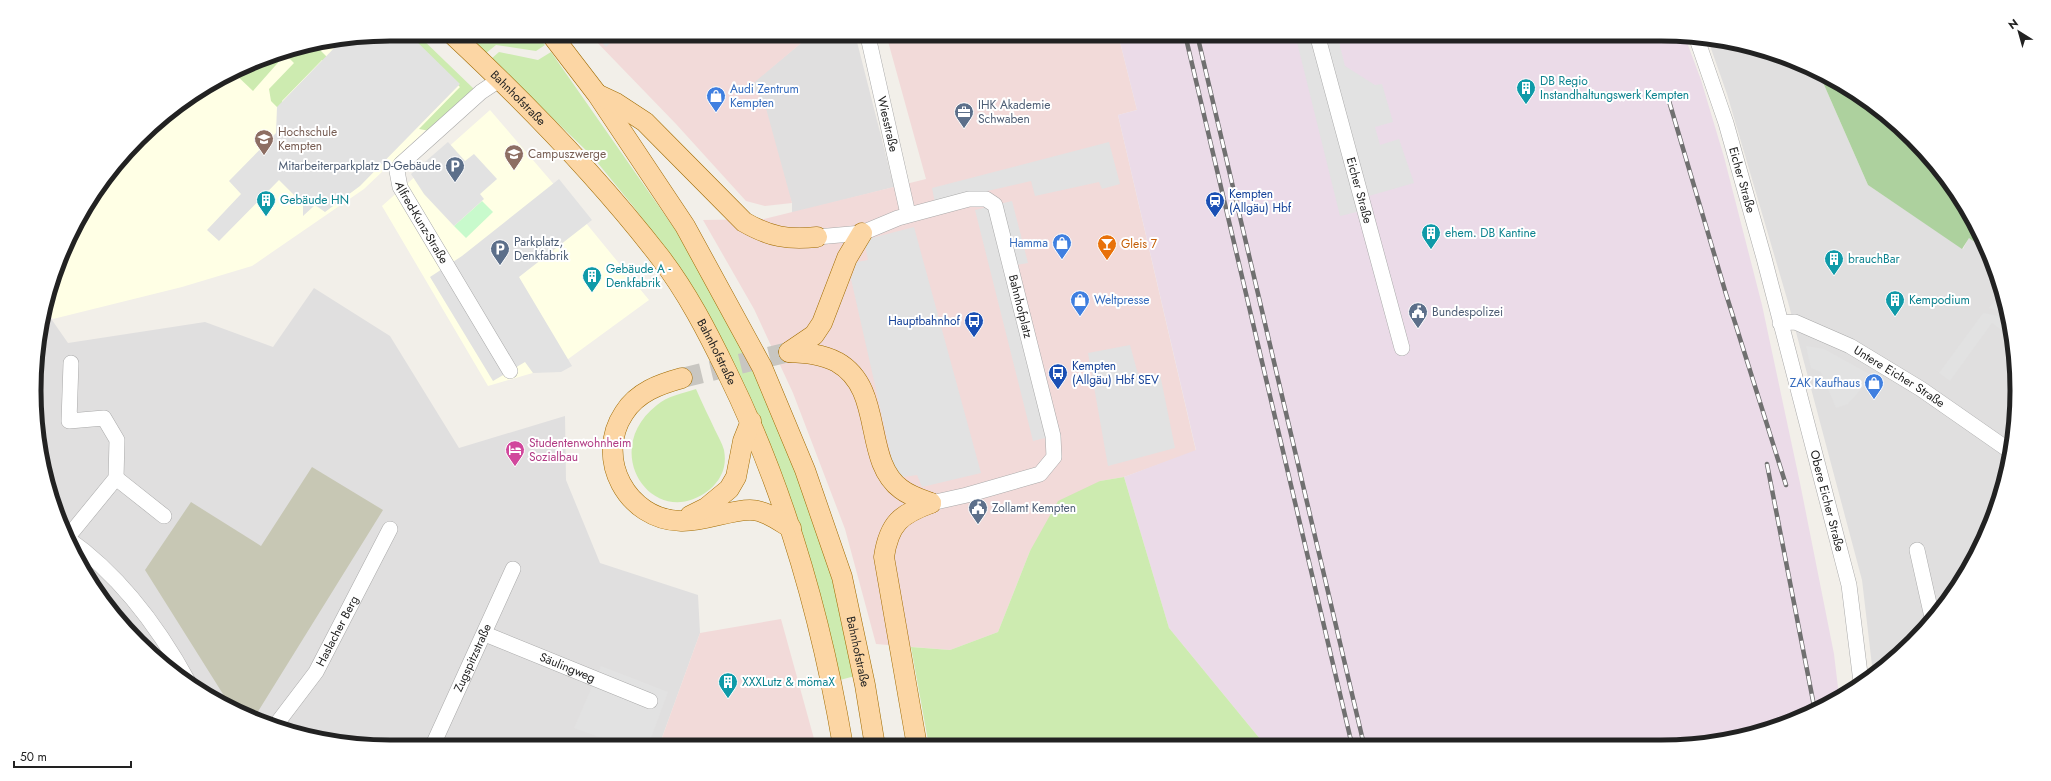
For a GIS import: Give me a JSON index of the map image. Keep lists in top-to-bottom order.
{
  "streets": {
    "main road": ["Bahnhofstraße"],
    "street": [
      "Wiesstraße",
      "Eicher Straße",
      "Alfred-Kunz-Straße",
      "Bahnhofplatz",
      "Untere Eicher Straße",
      "Obere Eicher Straße",
      "Haslacher Berg",
      "Zugspitzstraße",
      "Säulingweg"
    ]
  },
  "crossings": [
    ["Bahnhofstraße", "Alfred-Kunz-Straße"],
    ["Wiesstraße", "Bahnhofplatz"],
    ["Eicher Straße", "Untere Eicher Straße"],
    ["Eicher Straße", "Obere Eicher Straße"],
    ["Untere Eicher Straße", "Obere Eicher Straße"],
    ["Zugspitzstraße", "Säulingweg"]
  ],
  "places": {
    "building": [
      "DB Regio Instandhaltungswerk Kempten",
      "Gebäude HN",
      "ehem. DB Kantine",
      "brauchBar",
      "Gebäude A - Denkfabrik",
      "Kempodium",
      "XXXLutz & mömaX"
    ],
    "shop": [
      "Audi Zentrum Kempten",
      "Hamma",
      "Weltpresse",
      "ZAK Kaufhaus"
    ],
    "office": ["IHK Akademie Schwaben"],
    "school or university": ["Hochschule Kempten", "Campuszwerge"],
    "parking": ["Mitarbeiterparkplatz D-Gebäude", "Parkplatz, Denkfabrik"],
    "station": ["Kempten (Allgäu) Hbf"],
    "bar": ["Gleis 7"],
    "public building": ["Bundespolizei", "Zollamt Kempten"],
    "bus stop": ["Hauptbahnhof", "Kempten (Allgäu) Hbf SEV"],
    "hotel": ["Studentenwohnheim Sozialbau"]
  },
  "scale_bar": "50 m",
  "north": "top left"
}
